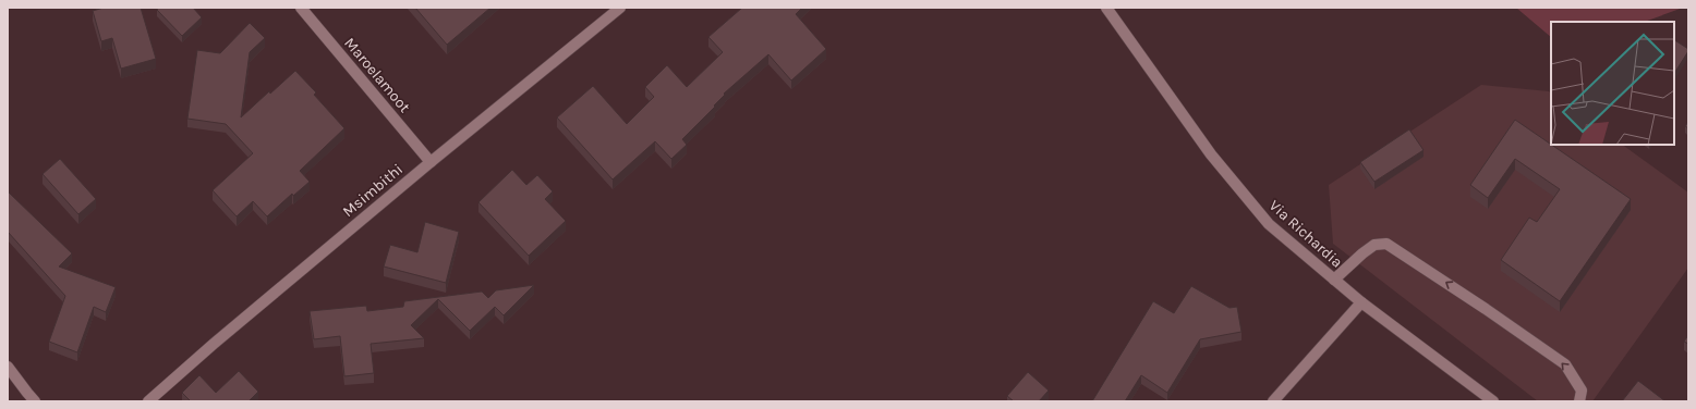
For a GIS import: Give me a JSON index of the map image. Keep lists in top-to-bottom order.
{
  "streets": {
    "street": ["Maroelamoot", "Msimbithi", "Via Richardia"]
  },
  "crossings": [
    ["Maroelamoot", "Msimbithi"]
  ]
}
